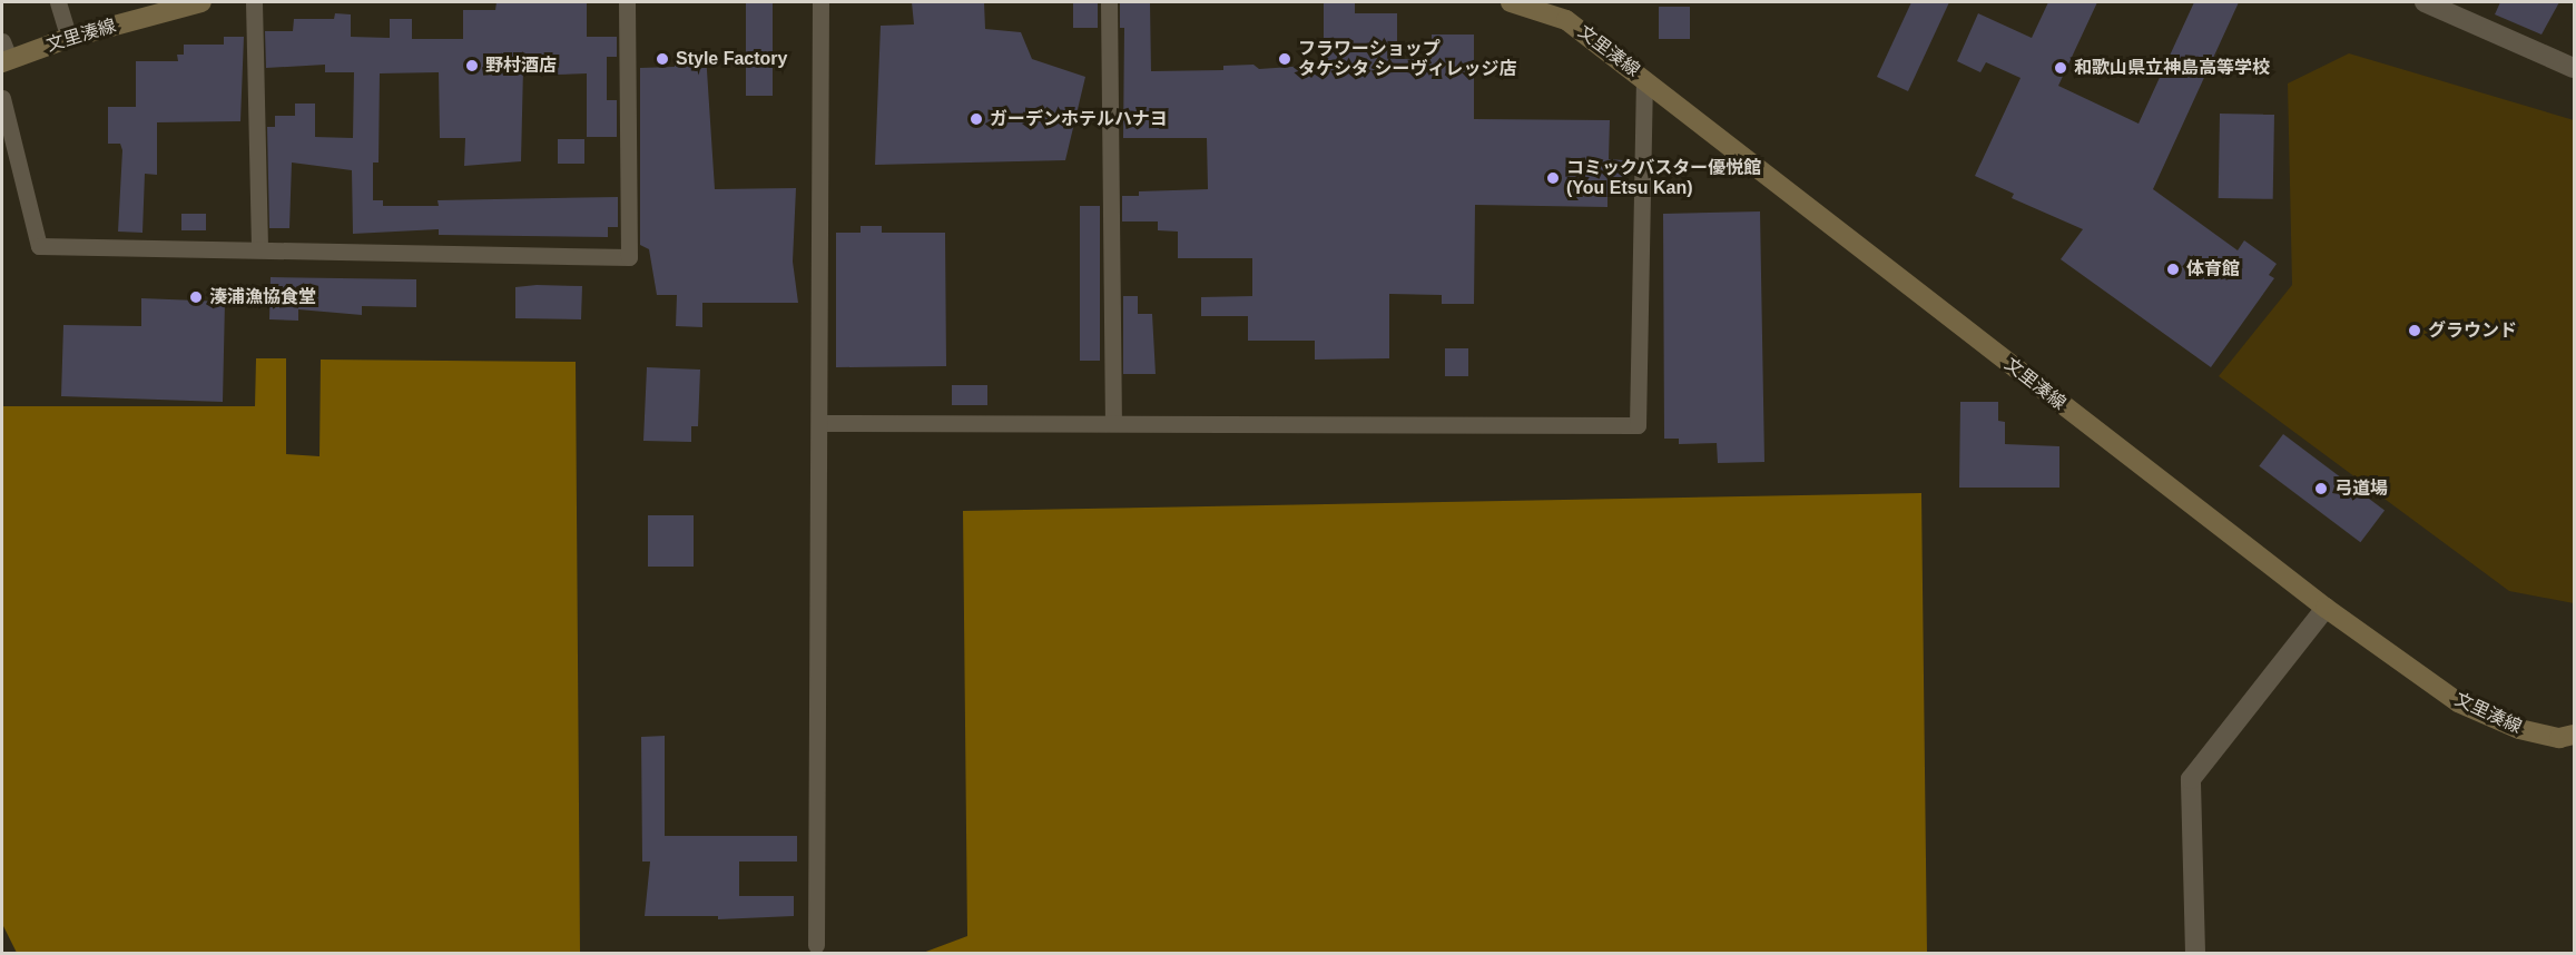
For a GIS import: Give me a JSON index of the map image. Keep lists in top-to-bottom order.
{
  "streets": {
    "main road": ["文里湊線"]
  },
  "places": [
    "Style Factory",
    "フラワーショップ タケシタ シーヴィレッジ店",
    "野村酒店",
    "和歌山県立神島高等学校",
    "ガーデンホテルハナヨ",
    "コミックバスター優悦館 (You Etsu Kan)",
    "体育館",
    "湊浦漁協食堂",
    "グラウンド",
    "弓道場"
  ]
}
